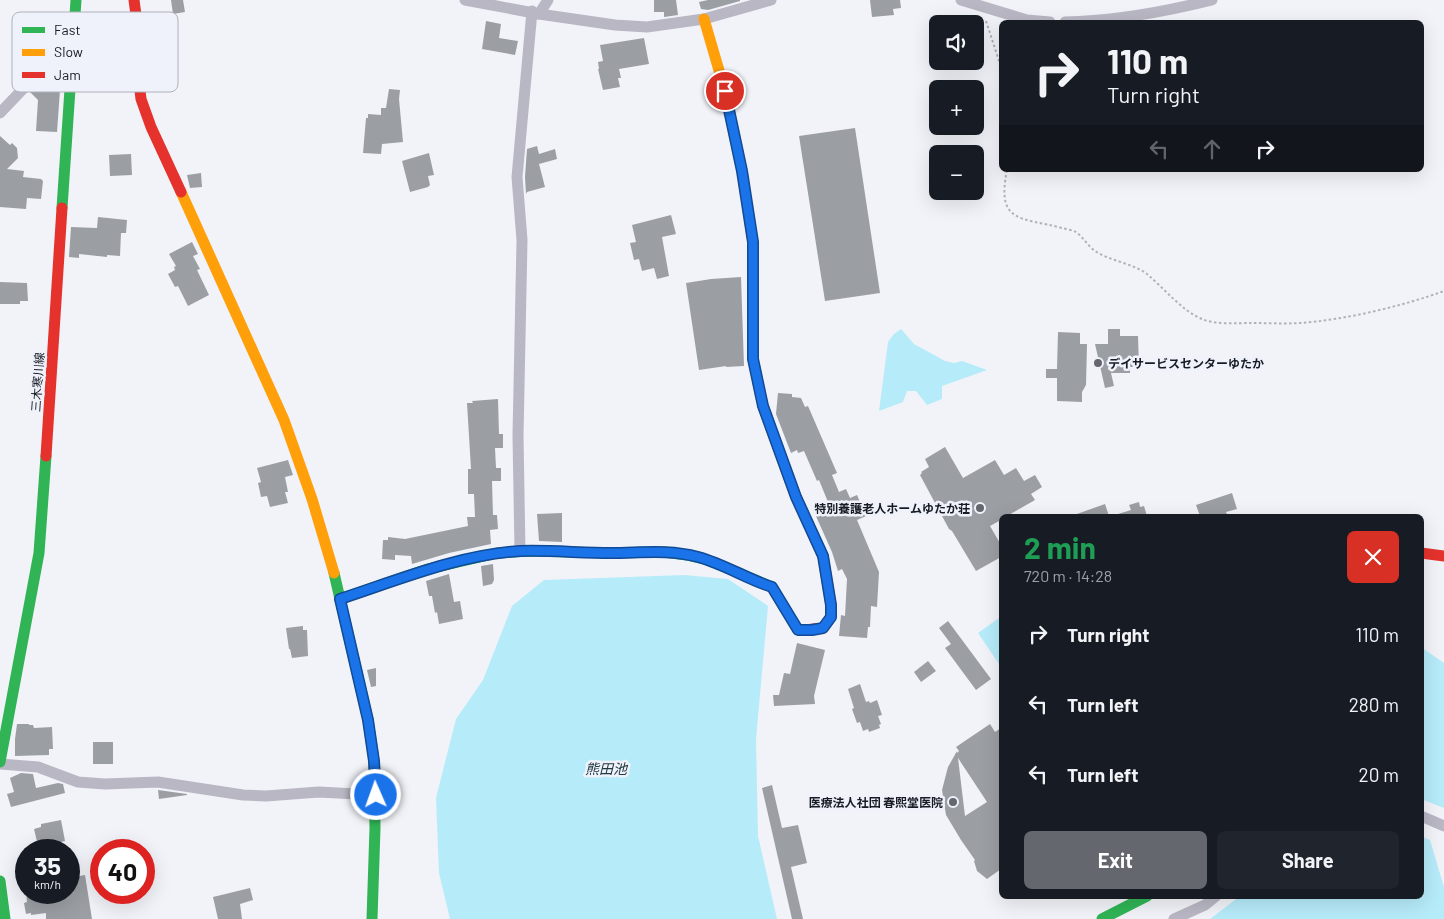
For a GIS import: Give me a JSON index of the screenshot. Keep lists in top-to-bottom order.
{
  "streets": {
    "street": ["三木寒川線"]
  },
  "water": ["熊田池"],
  "places": ["デイサービスセンターゆたか", "特別養護老人ホームゆたか荘", "医療法人社団 春熙堂医院"],
  "legend": ["Fast", "Slow", "Jam"],
  "page": {
    "map_buttons": ["+", "−"],
    "turn": ["110 m", "Turn right"],
    "heading": ["2 min", "720 m · 14:28"],
    "list": [
      {
        "name": "Turn right",
        "value": "110 m"
      },
      {
        "name": "Turn left",
        "value": "280 m"
      },
      {
        "name": "Turn left",
        "value": "20 m"
      }
    ],
    "buttons": ["Exit", "Share"],
    "speed": "35 km/h",
    "limit": "40"
  }
}
